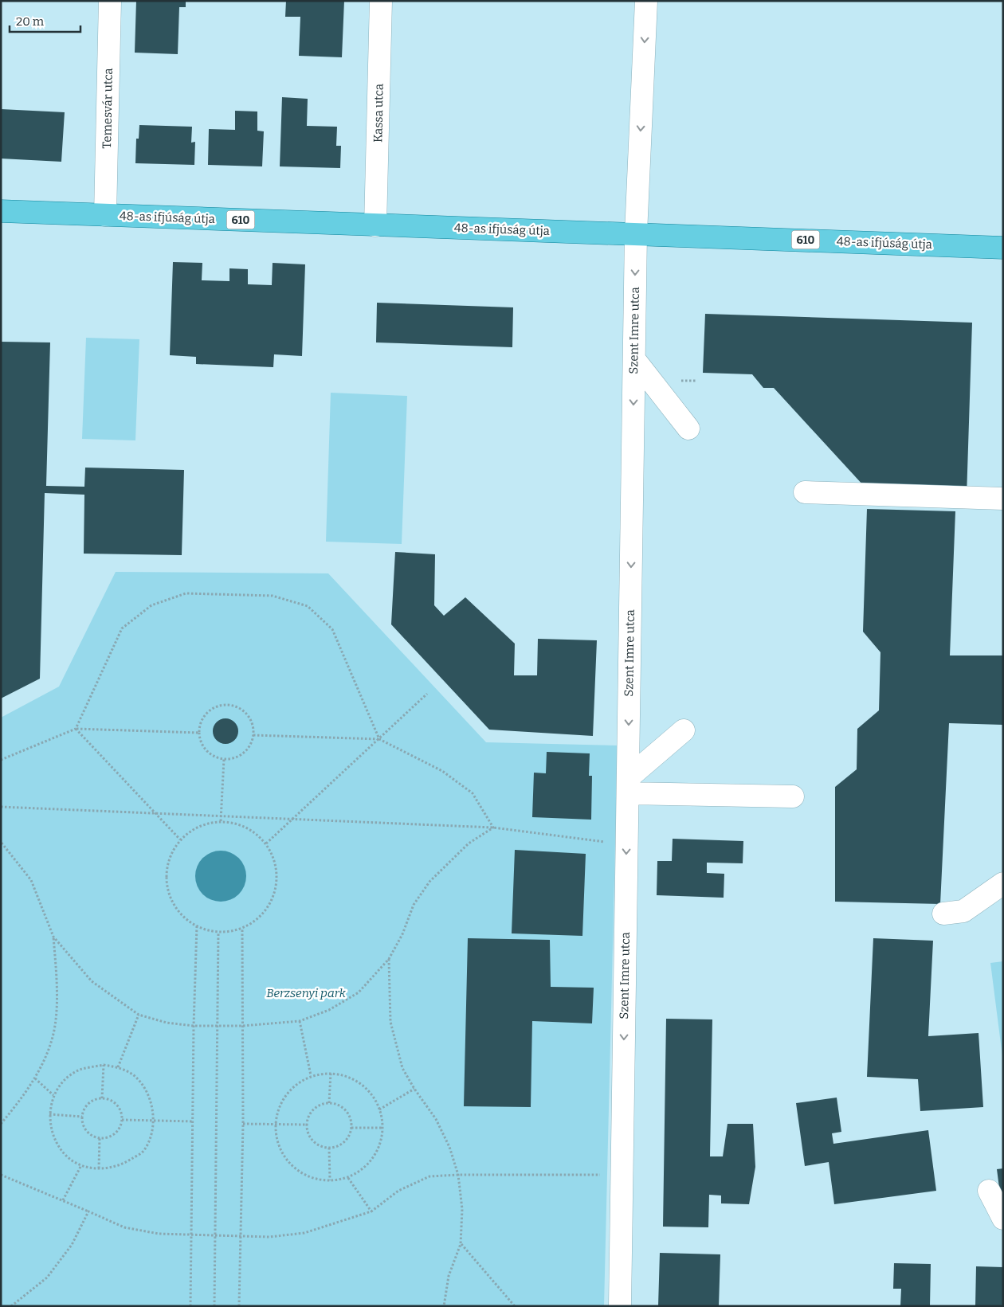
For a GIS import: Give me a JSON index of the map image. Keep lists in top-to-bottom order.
{
  "streets": {
    "main road": ["48-as ifjúság útja", "610"],
    "street": ["Temesvár utca", "Kassa utca", "Szent Imre utca"]
  },
  "crossings": [
    ["Temesvár utca", "48-as ifjúság útja"],
    ["Kassa utca", "48-as ifjúság útja"],
    ["48-as ifjúság útja", "Szent Imre utca"]
  ],
  "one_way": ["Szent Imre utca"],
  "parks": ["Berzsenyi park"],
  "scale_bar": "20 m"
}
